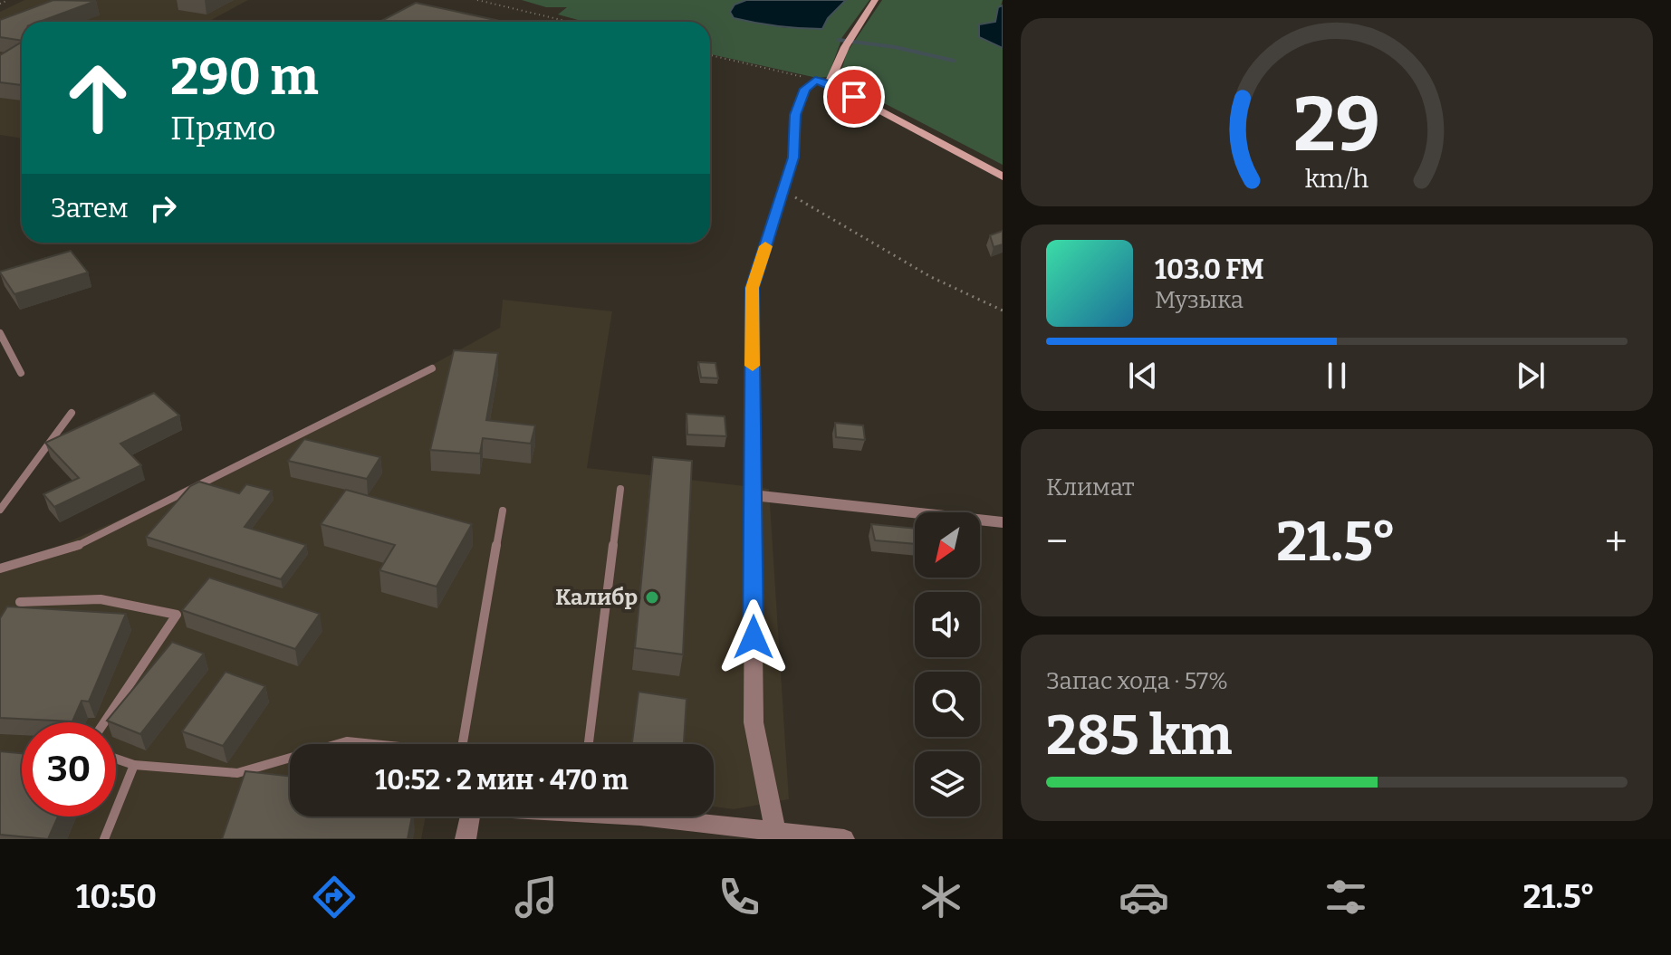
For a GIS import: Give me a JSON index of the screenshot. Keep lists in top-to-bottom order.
{
  "places": ["Калибр"],
  "north": "bottom left",
  "page": {
    "turn": ["290 m", "Прямо"],
    "then": "Затем",
    "song": ["103.0 FM", "Музыка"],
    "tile": [
      "Климат",
      ["Запас хода · 57%", "285 km"]
    ],
    "heat": ["−", "21.5°", "+"],
    "limit": "30",
    "trip": "10:52 · 2 мин · 470 m",
    "tabs": ["10:50", "21.5°"],
    "gauge": ["29", "km/h"]
  }
}
